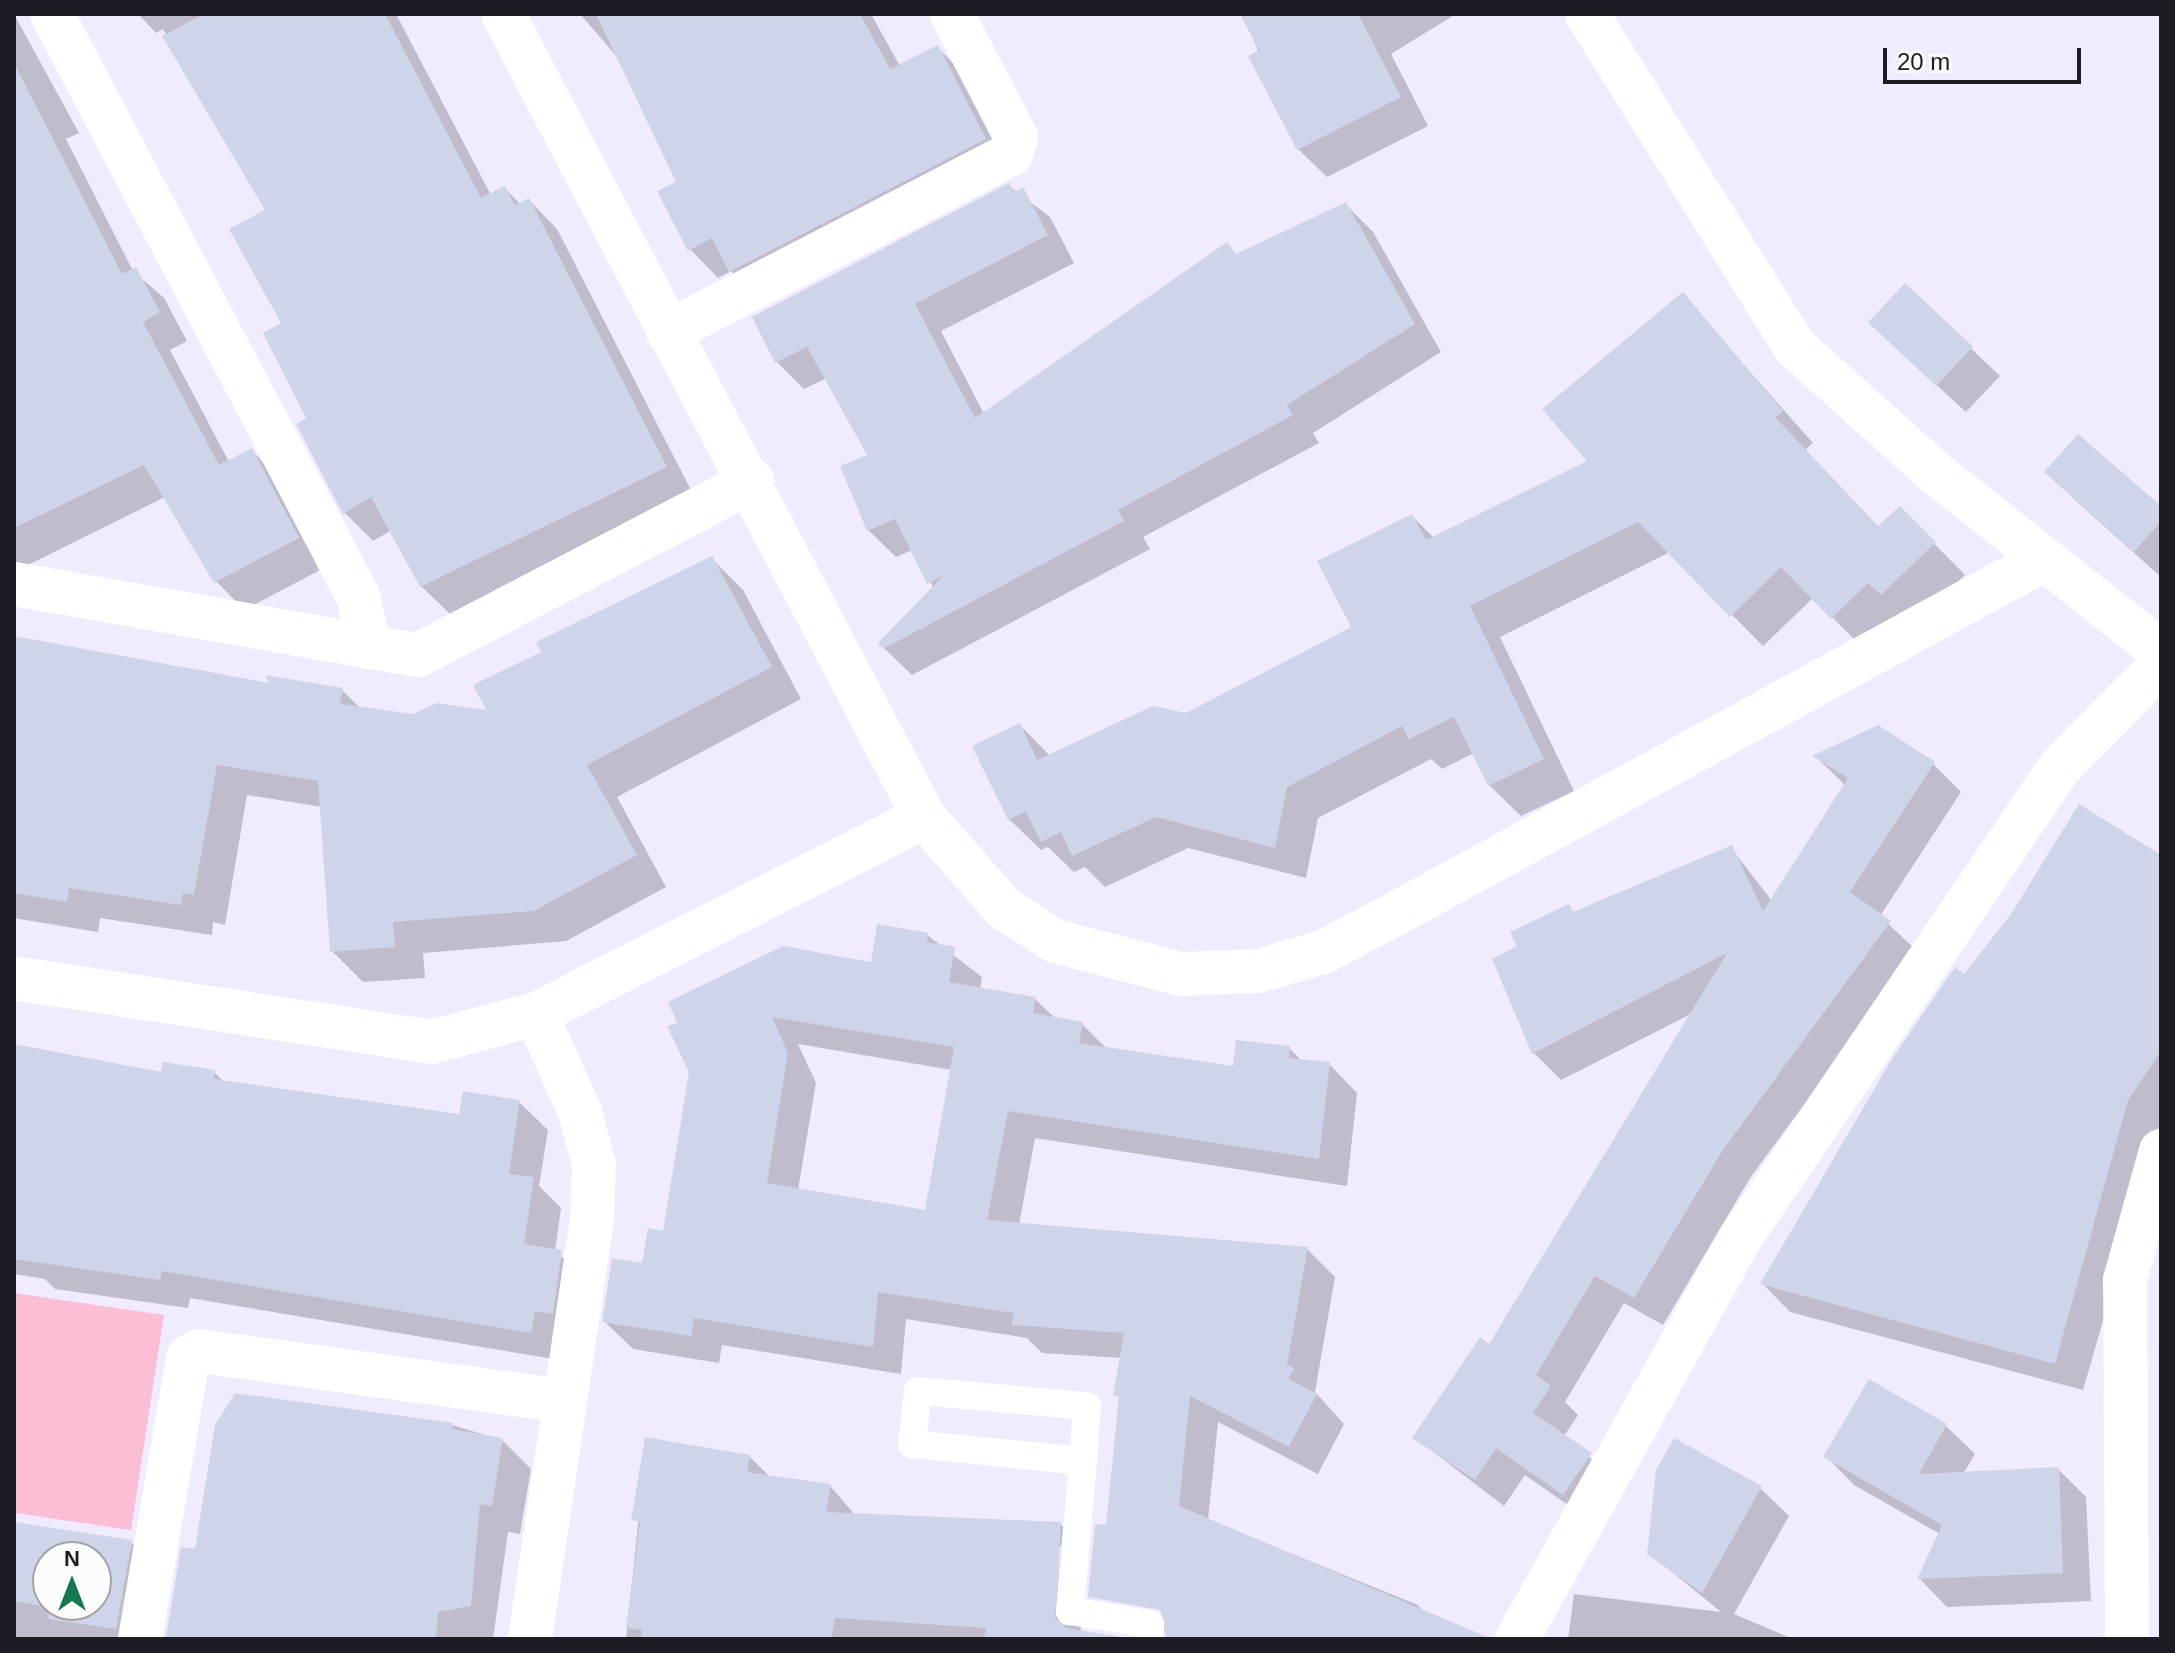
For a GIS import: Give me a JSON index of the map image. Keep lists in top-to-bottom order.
{
  "scale_bar": "20 m",
  "north": "top"
}
